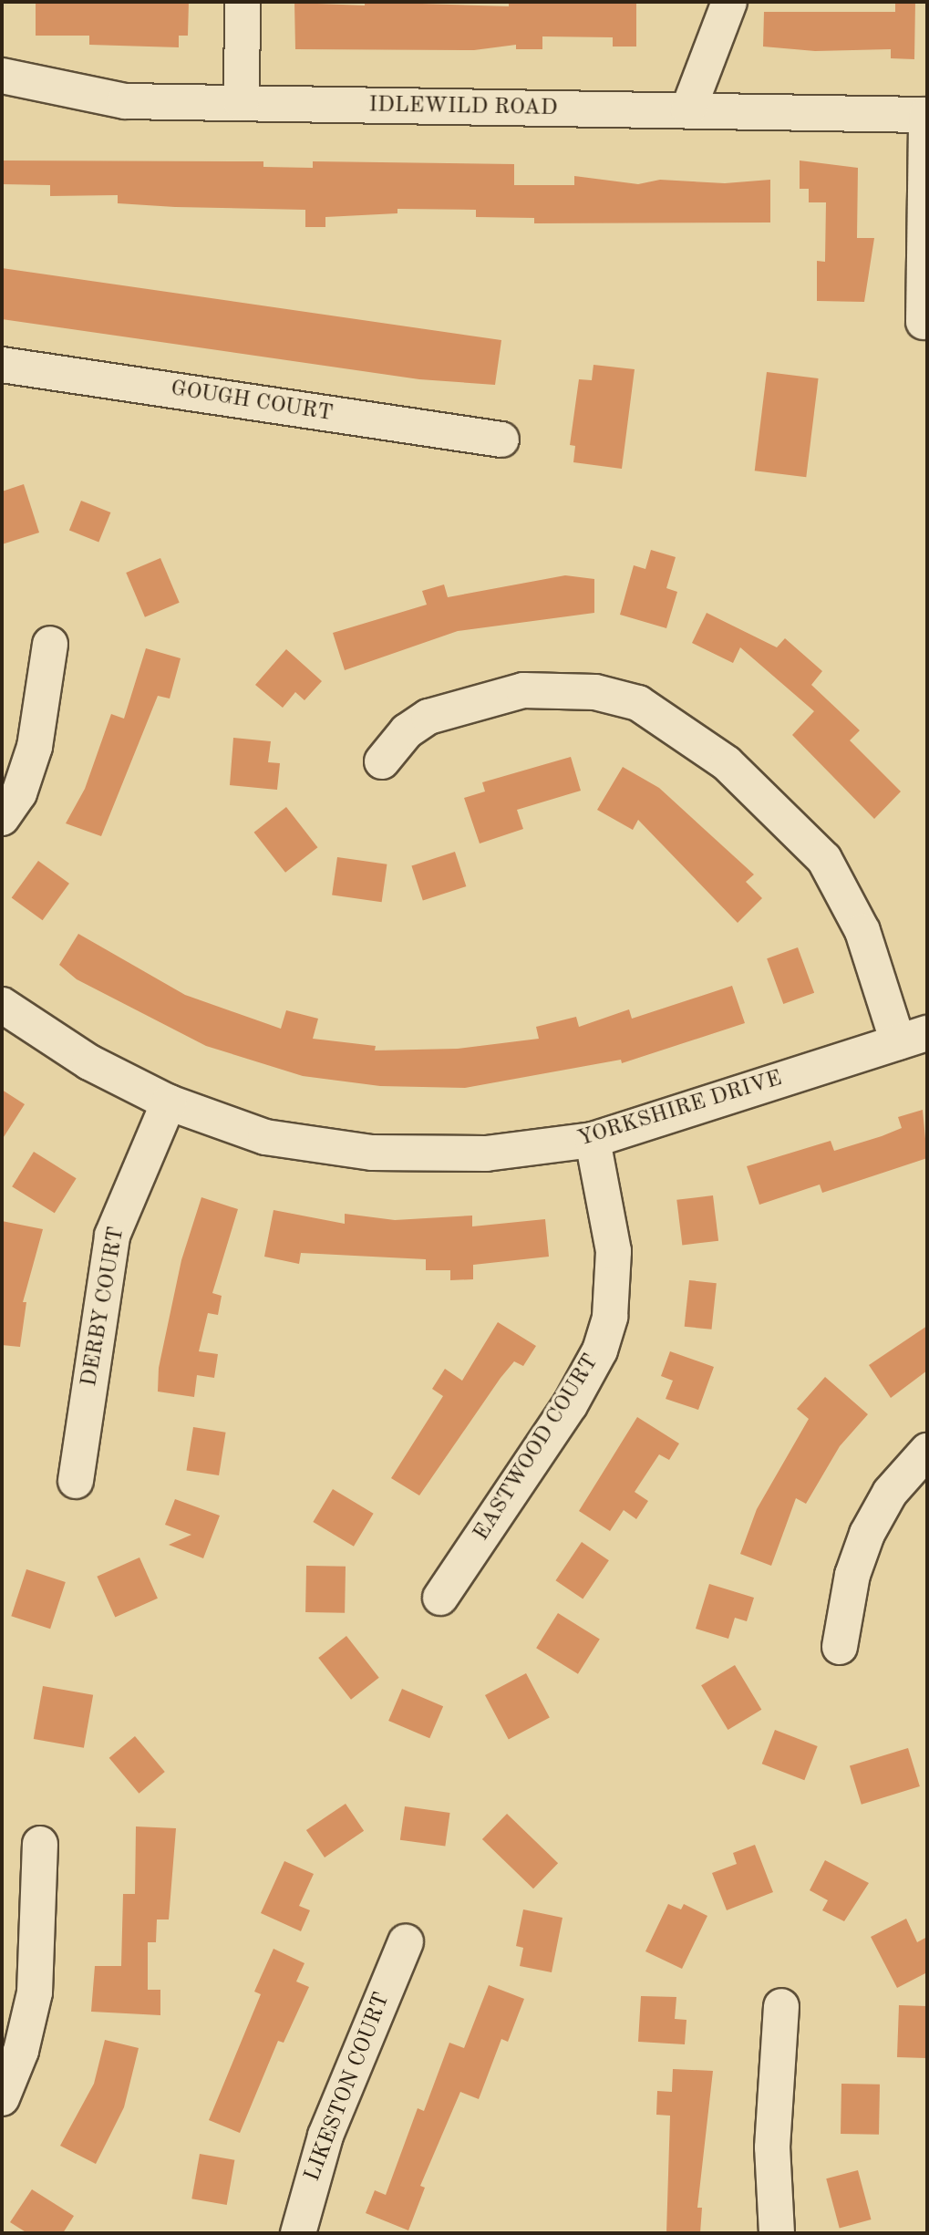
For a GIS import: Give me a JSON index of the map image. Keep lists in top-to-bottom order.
{
  "streets": {
    "street": [
      "IDLEWILD ROAD",
      "GOUGH COURT",
      "YORKSHIRE DRIVE",
      "DERBY COURT",
      "EASTWOOD COURT",
      "LIKESTON COURT"
    ]
  },
  "crossings": [
    ["YORKSHIRE DRIVE", "DERBY COURT"],
    ["YORKSHIRE DRIVE", "EASTWOOD COURT"]
  ]
}
